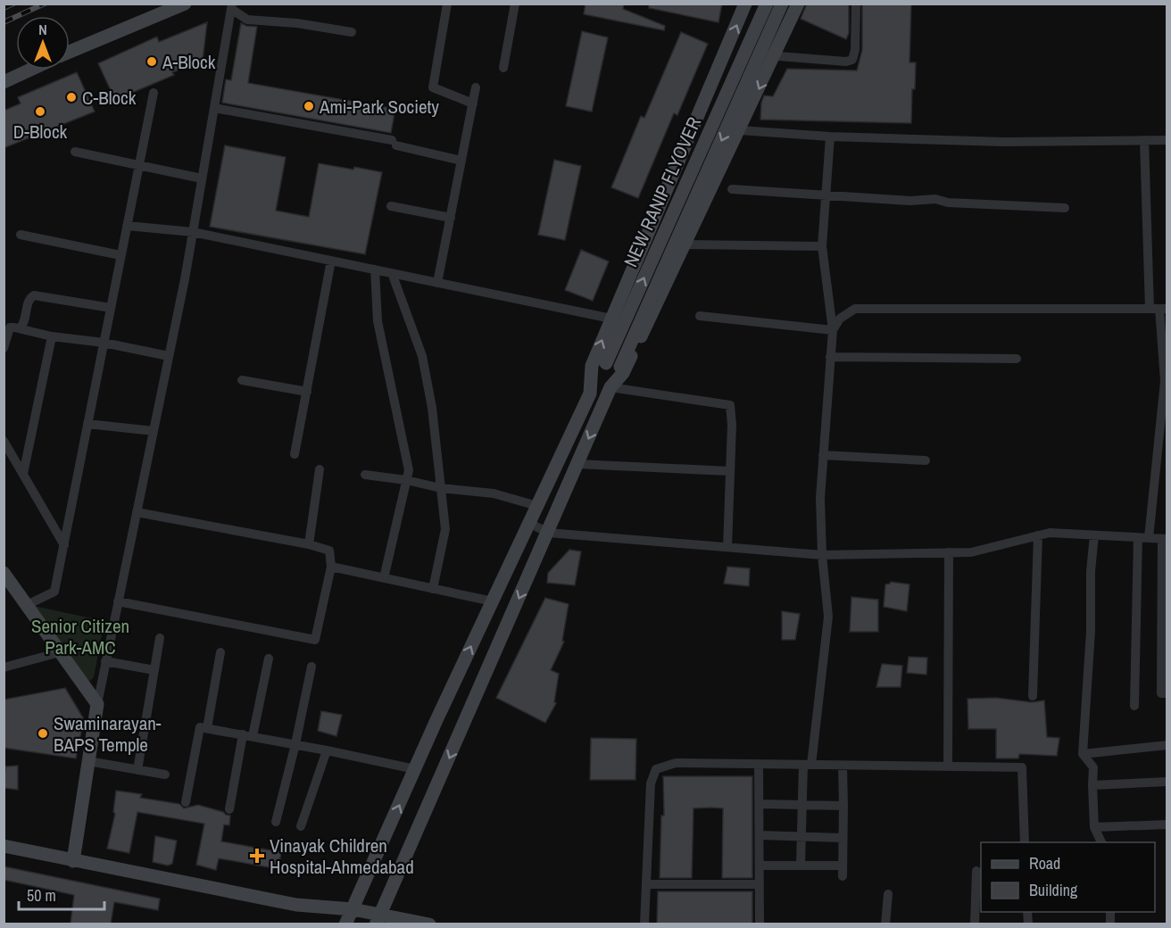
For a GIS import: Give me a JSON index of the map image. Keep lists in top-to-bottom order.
{
  "streets": {
    "main road": ["NEW RANIP FLYOVER"]
  },
  "parks": ["Senior Citizen Park-AMC"],
  "places": {
    "other": [
      "A-Block",
      "C-Block",
      "Ami-Park Society",
      "D-Block",
      "Swaminarayan- BAPS Temple"
    ],
    "health": ["Vinayak Children Hospital-Ahmedabad"]
  },
  "legend": ["Road", "Building"],
  "scale_bar": "50 m",
  "north": "top"
}
